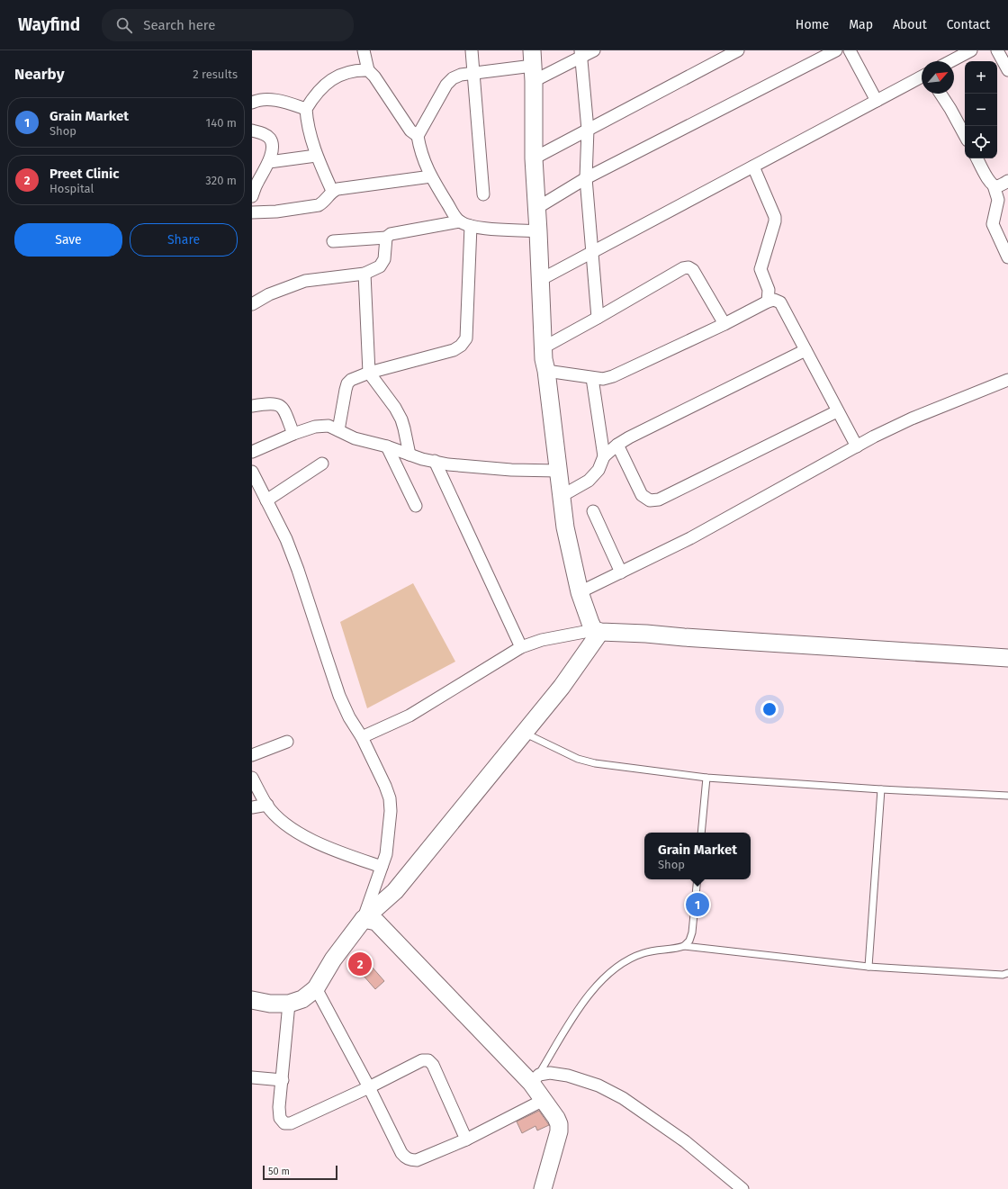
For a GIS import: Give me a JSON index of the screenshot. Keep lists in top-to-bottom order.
{
  "scale_bar": "50 m",
  "north": "top right",
  "page": {
    "header": "Wayfind",
    "search": "Search here",
    "nav": [
      "Home",
      "Map",
      "About",
      "Contact"
    ],
    "heading": ["Nearby", "2 results"],
    "map_buttons": ["+", "−"],
    "list": [
      {
        "mark": "1",
        "name": "Grain Market",
        "note": "Shop",
        "value": "140 m"
      },
      {
        "mark": "2",
        "name": "Preet Clinic",
        "note": "Hospital",
        "value": "320 m"
      }
    ],
    "buttons": ["Save", "Share"],
    "popup": ["Grain Market", "Shop"],
    "pins": ["1", "2"],
    "scale": "50 m"
  }
}
